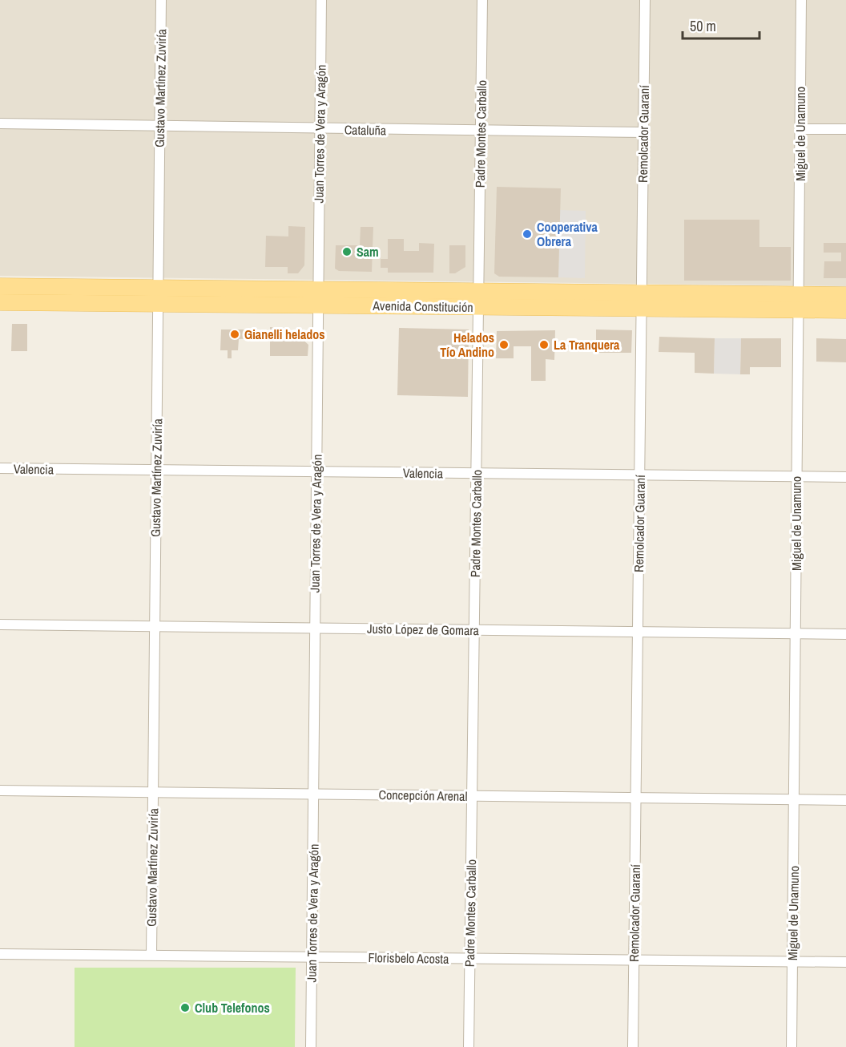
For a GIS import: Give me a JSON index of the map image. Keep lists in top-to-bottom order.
{
  "streets": {
    "main road": ["Avenida Constitución"],
    "street": [
      "Gustavo Martínez Zuviría",
      "Cataluña",
      "Juan Torres de Vera y Aragón",
      "Padre Montes Carballo",
      "Remolcador Guaraní",
      "Miguel de Unamuno",
      "Valencia",
      "Justo López de Gomara",
      "Concepción Arenal",
      "Florisbelo Acosta"
    ]
  },
  "crossings": [
    ["Gustavo Martínez Zuviría", "Cataluña"],
    ["Gustavo Martínez Zuviría", "Avenida Constitución"],
    ["Gustavo Martínez Zuviría", "Valencia"],
    ["Gustavo Martínez Zuviría", "Justo López de Gomara"],
    ["Gustavo Martínez Zuviría", "Concepción Arenal"],
    ["Gustavo Martínez Zuviría", "Florisbelo Acosta"],
    ["Cataluña", "Juan Torres de Vera y Aragón"],
    ["Cataluña", "Padre Montes Carballo"],
    ["Cataluña", "Remolcador Guaraní"],
    ["Juan Torres de Vera y Aragón", "Avenida Constitución"],
    ["Juan Torres de Vera y Aragón", "Valencia"],
    ["Juan Torres de Vera y Aragón", "Justo López de Gomara"],
    ["Juan Torres de Vera y Aragón", "Concepción Arenal"],
    ["Juan Torres de Vera y Aragón", "Florisbelo Acosta"],
    ["Padre Montes Carballo", "Avenida Constitución"],
    ["Padre Montes Carballo", "Valencia"],
    ["Padre Montes Carballo", "Justo López de Gomara"],
    ["Padre Montes Carballo", "Concepción Arenal"],
    ["Padre Montes Carballo", "Florisbelo Acosta"],
    ["Remolcador Guaraní", "Avenida Constitución"],
    ["Remolcador Guaraní", "Valencia"],
    ["Remolcador Guaraní", "Justo López de Gomara"],
    ["Remolcador Guaraní", "Concepción Arenal"],
    ["Remolcador Guaraní", "Florisbelo Acosta"],
    ["Miguel de Unamuno", "Avenida Constitución"],
    ["Miguel de Unamuno", "Valencia"],
    ["Miguel de Unamuno", "Justo López de Gomara"],
    ["Miguel de Unamuno", "Concepción Arenal"],
    ["Miguel de Unamuno", "Florisbelo Acosta"]
  ],
  "places": [
    "Cooperativa Obrera",
    "Sam",
    "Gianelli helados",
    "Helados Tío Andino",
    "La Tranquera",
    "Club Telefonos"
  ],
  "scale_bar": "50 m"
}
